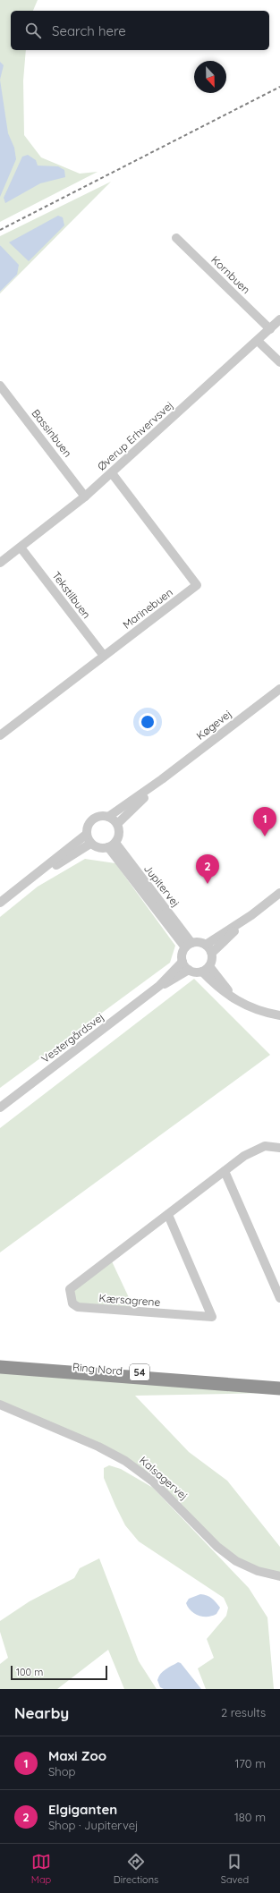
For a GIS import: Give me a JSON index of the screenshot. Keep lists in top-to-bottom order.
{
  "streets": {
    "highway": ["Ring Nord", "54"],
    "street": [
      "Kornbuen",
      "Bassinbuen",
      "Øverup Erhvervsvej",
      "Tekstilbuen",
      "Marinebuen",
      "Køgevej",
      "Jupitervej",
      "Vestergårdsvej",
      "Kærsagrene",
      "Kalsagervej"
    ]
  },
  "crossings": [
    ["Kornbuen", "Øverup Erhvervsvej"],
    ["Bassinbuen", "Øverup Erhvervsvej"],
    ["Øverup Erhvervsvej", "Tekstilbuen"],
    ["Øverup Erhvervsvej", "Marinebuen"],
    ["Tekstilbuen", "Marinebuen"],
    ["Køgevej", "Jupitervej"],
    ["Jupitervej", "Vestergårdsvej"]
  ],
  "scale_bar": "100 m",
  "north": "bottom",
  "page": {
    "search": "Search here",
    "pins": ["1", "2"],
    "scale": "100 m",
    "heading": ["Nearby", "2 results"],
    "list": [
      {
        "mark": "1",
        "name": "Maxi Zoo",
        "note": "Shop",
        "value": "170 m"
      },
      {
        "mark": "2",
        "name": "Elgiganten",
        "note": "Shop · Jupitervej",
        "value": "180 m"
      }
    ],
    "nav": ["Map", "Directions", "Saved"]
  }
}
